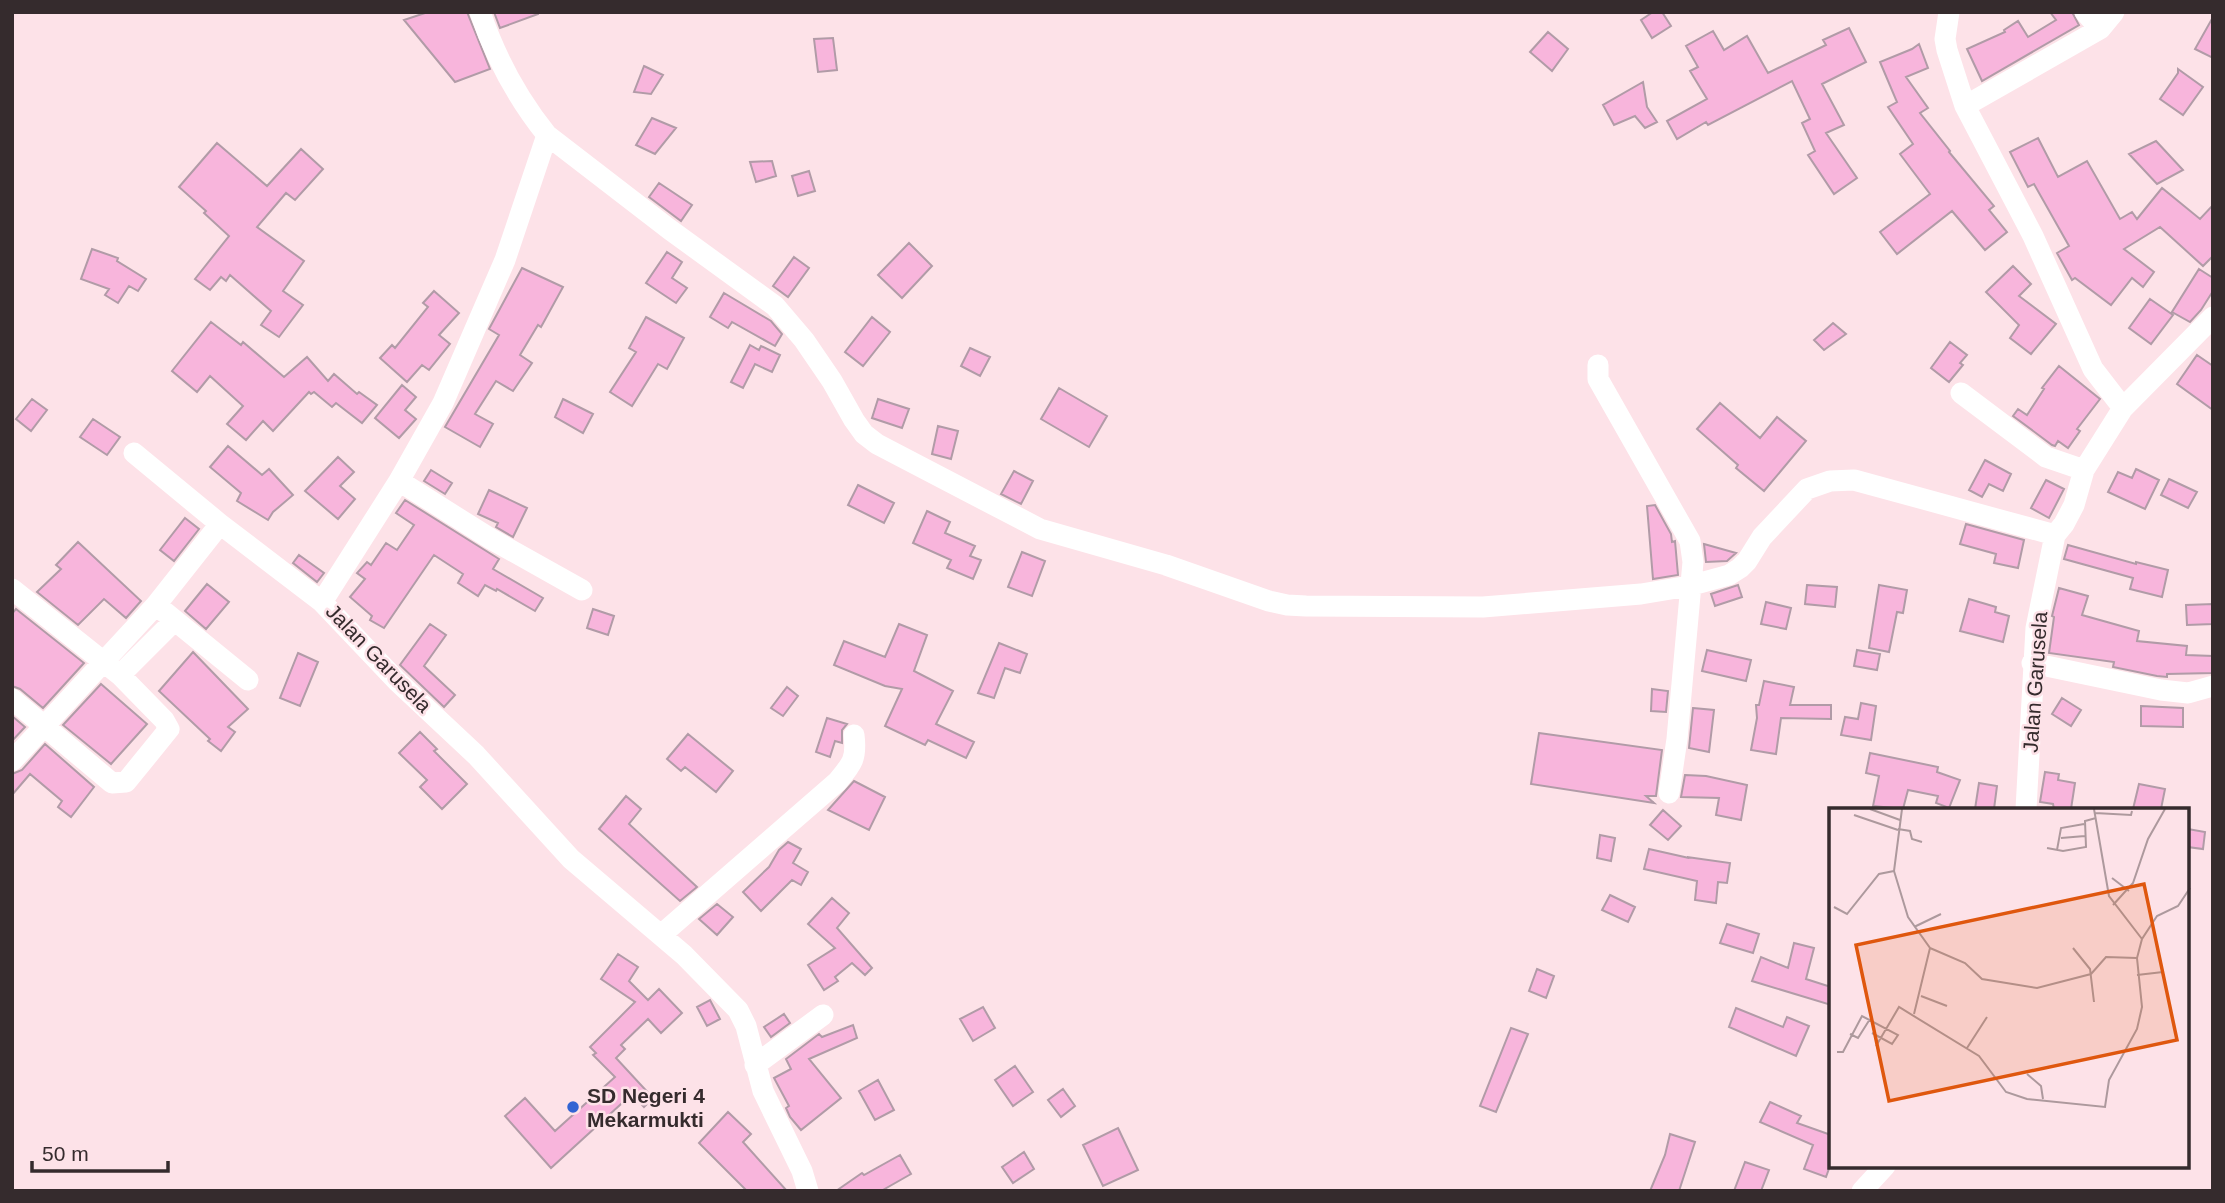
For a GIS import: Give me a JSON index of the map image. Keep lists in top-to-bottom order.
{
  "streets": {
    "street": ["Jalan Garusela"]
  },
  "places": ["SD Negeri 4 Mekarmukti"],
  "scale_bar": "50 m"
}
